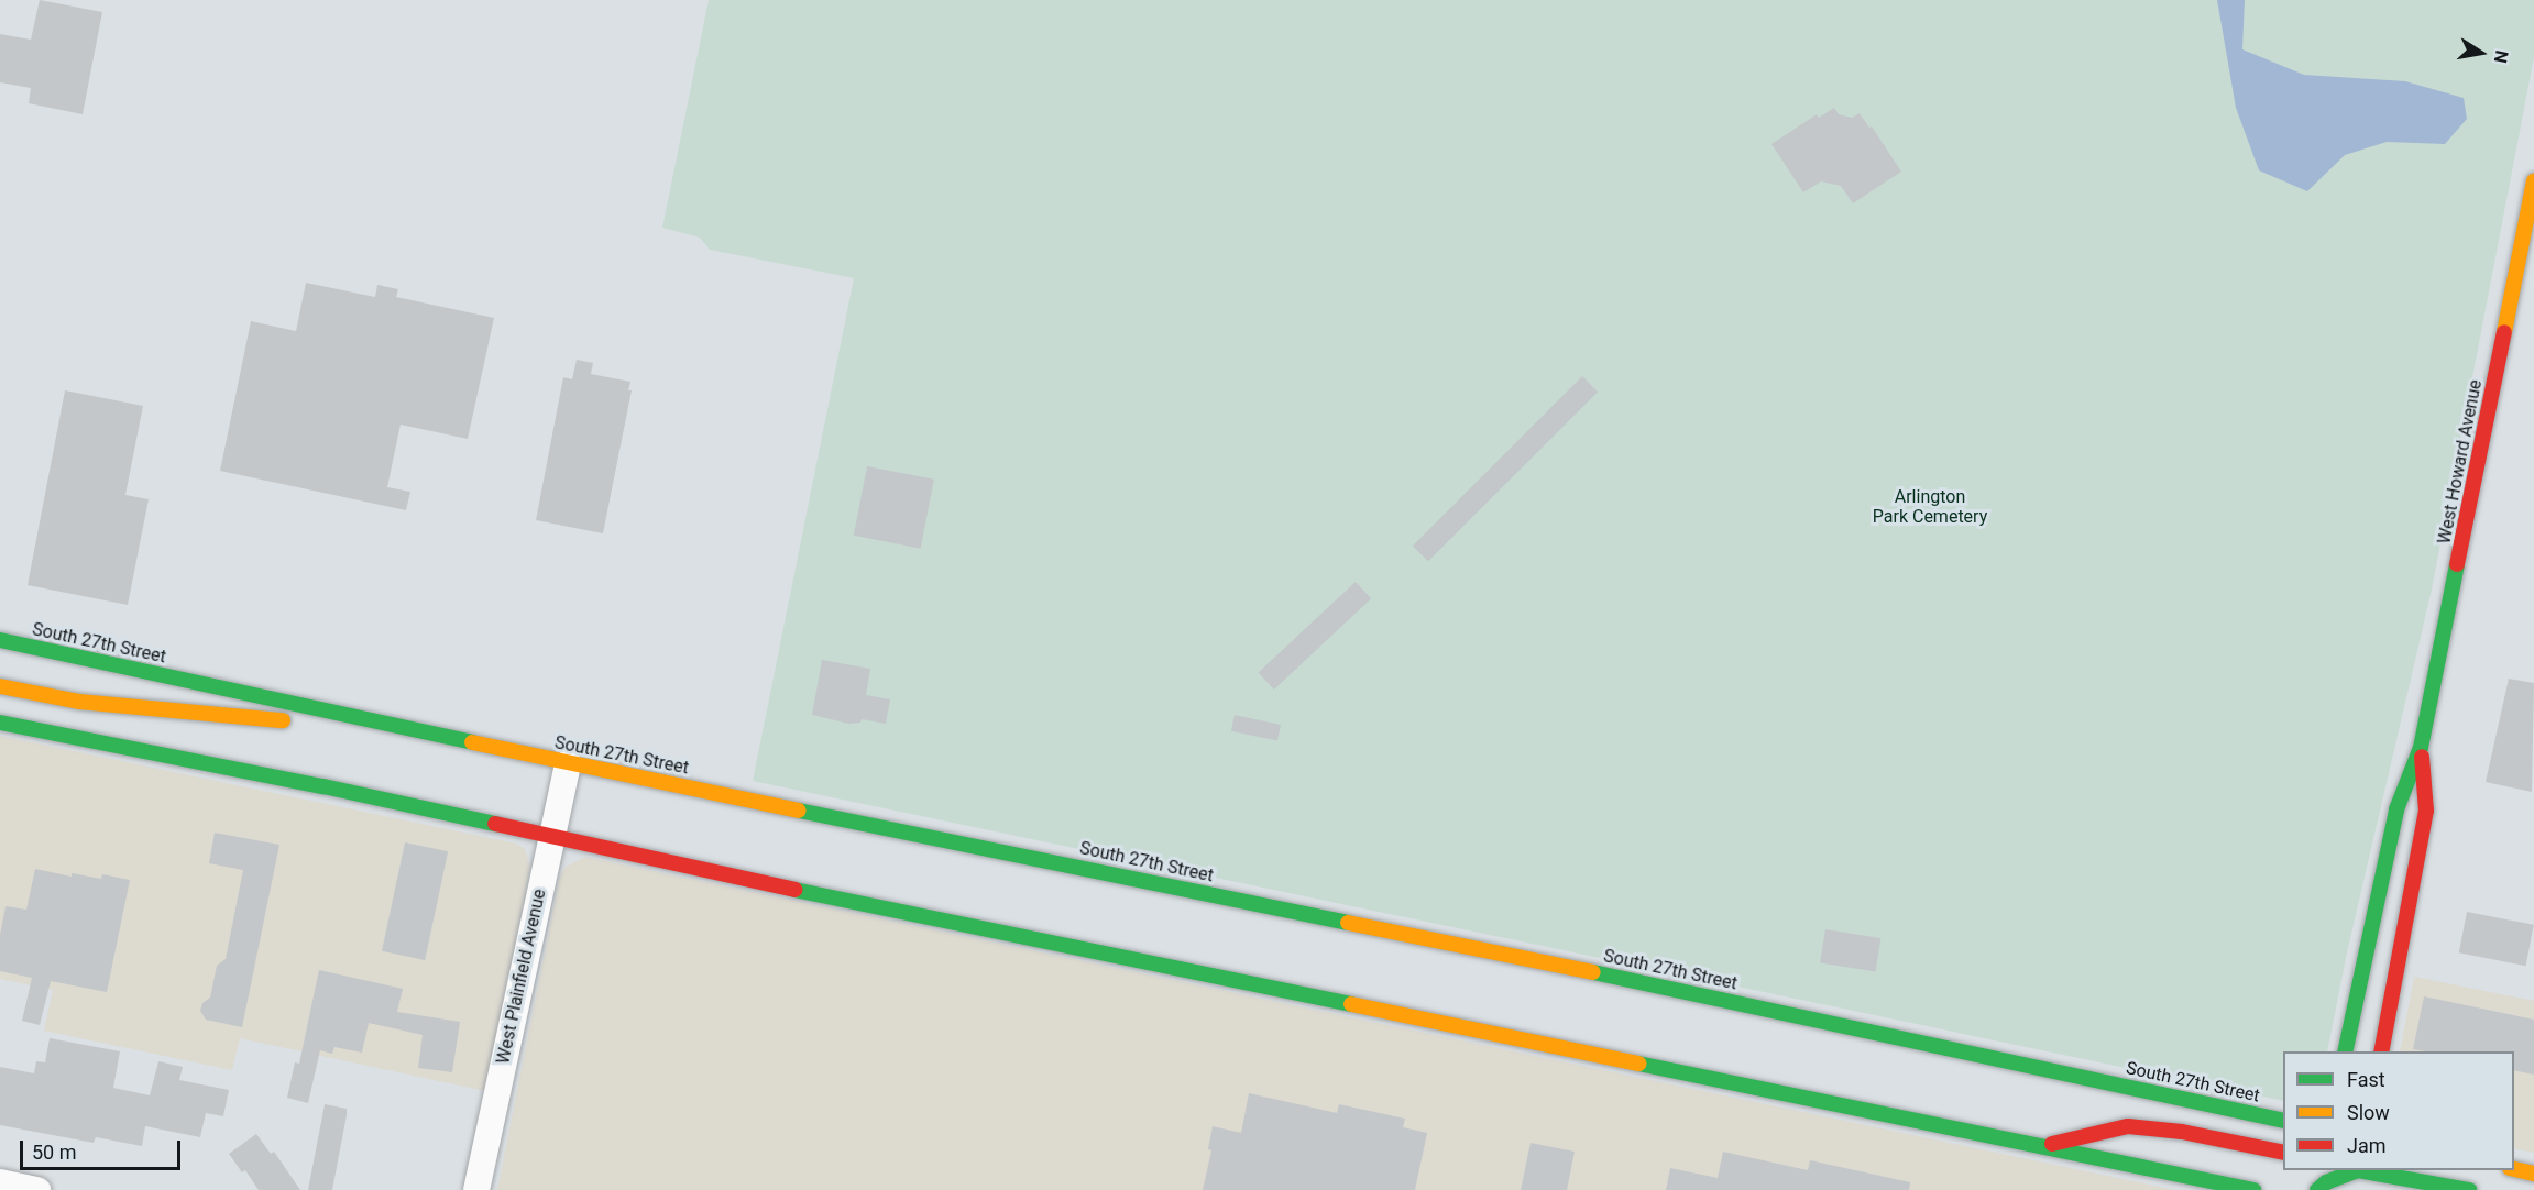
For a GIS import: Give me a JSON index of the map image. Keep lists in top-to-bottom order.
{
  "streets": {
    "main road": ["West Howard Avenue", "South 27th Street"],
    "street": ["West Plainfield Avenue"]
  },
  "crossings": [
    ["South 27th Street", "West Plainfield Avenue"]
  ],
  "parks": ["Arlington Park Cemetery"],
  "legend": ["Fast", "Slow", "Jam"],
  "scale_bar": "50 m",
  "north": "right"
}
